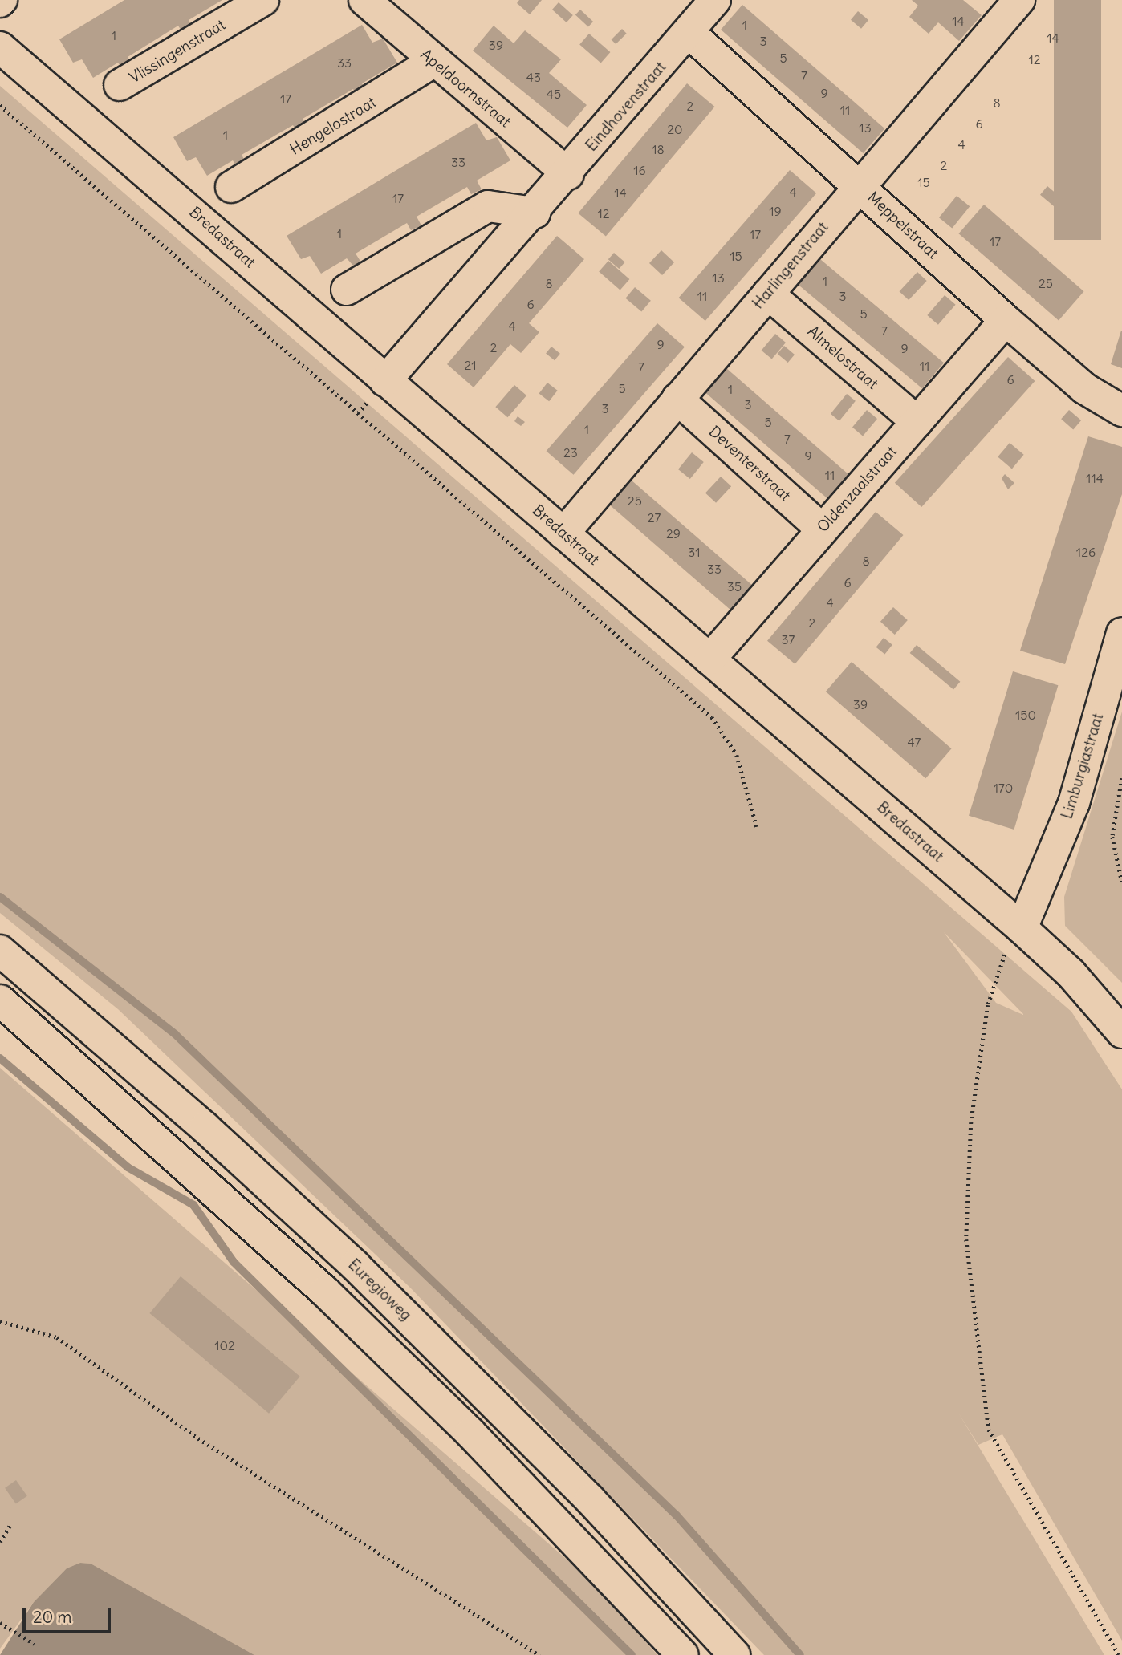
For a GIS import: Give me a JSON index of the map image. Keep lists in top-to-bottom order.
{
  "streets": {
    "street": [
      "Vlissingenstraat",
      "Apeldoornstraat",
      "Eindhovenstraat",
      "Hengelostraat",
      "Meppelstraat",
      "Bredastraat",
      "Harlingenstraat",
      "Almelostraat",
      "Deventerstraat",
      "Oldenzaalstraat",
      "Limburgiastraat",
      "Euregioweg"
    ]
  },
  "crossings": [
    ["Apeldoornstraat", "Eindhovenstraat"],
    ["Apeldoornstraat", "Hengelostraat"],
    ["Eindhovenstraat", "Meppelstraat"],
    ["Eindhovenstraat", "Bredastraat"],
    ["Meppelstraat", "Harlingenstraat"],
    ["Meppelstraat", "Oldenzaalstraat"],
    ["Bredastraat", "Harlingenstraat"],
    ["Bredastraat", "Oldenzaalstraat"],
    ["Bredastraat", "Limburgiastraat"],
    ["Harlingenstraat", "Almelostraat"],
    ["Harlingenstraat", "Deventerstraat"],
    ["Almelostraat", "Oldenzaalstraat"],
    ["Deventerstraat", "Oldenzaalstraat"]
  ],
  "house_numbers": [
    "14",
    "1",
    "1",
    "14",
    "3",
    "39",
    "5",
    "12",
    "33",
    "7",
    "43",
    "9",
    "45",
    "17",
    "8",
    "2",
    "11",
    "6",
    "13",
    "20",
    "1",
    "4",
    "18",
    "33",
    "2",
    "16",
    "15",
    "4",
    "14",
    "17",
    "19",
    "12",
    "1",
    "17",
    "17",
    "15",
    "13",
    "1",
    "8",
    "25",
    "11",
    "3",
    "6",
    "5",
    "4",
    "7",
    "9",
    "2",
    "9",
    "21",
    "11",
    "7",
    "6",
    "5",
    "1",
    "3",
    "3",
    "5",
    "1",
    "7",
    "23",
    "9",
    "11",
    "114",
    "25",
    "27",
    "29",
    "31",
    "126",
    "8",
    "33",
    "6",
    "35",
    "4",
    "2",
    "37",
    "39",
    "150",
    "47",
    "170",
    "102"
  ],
  "scale_bar": "20 m"
}
